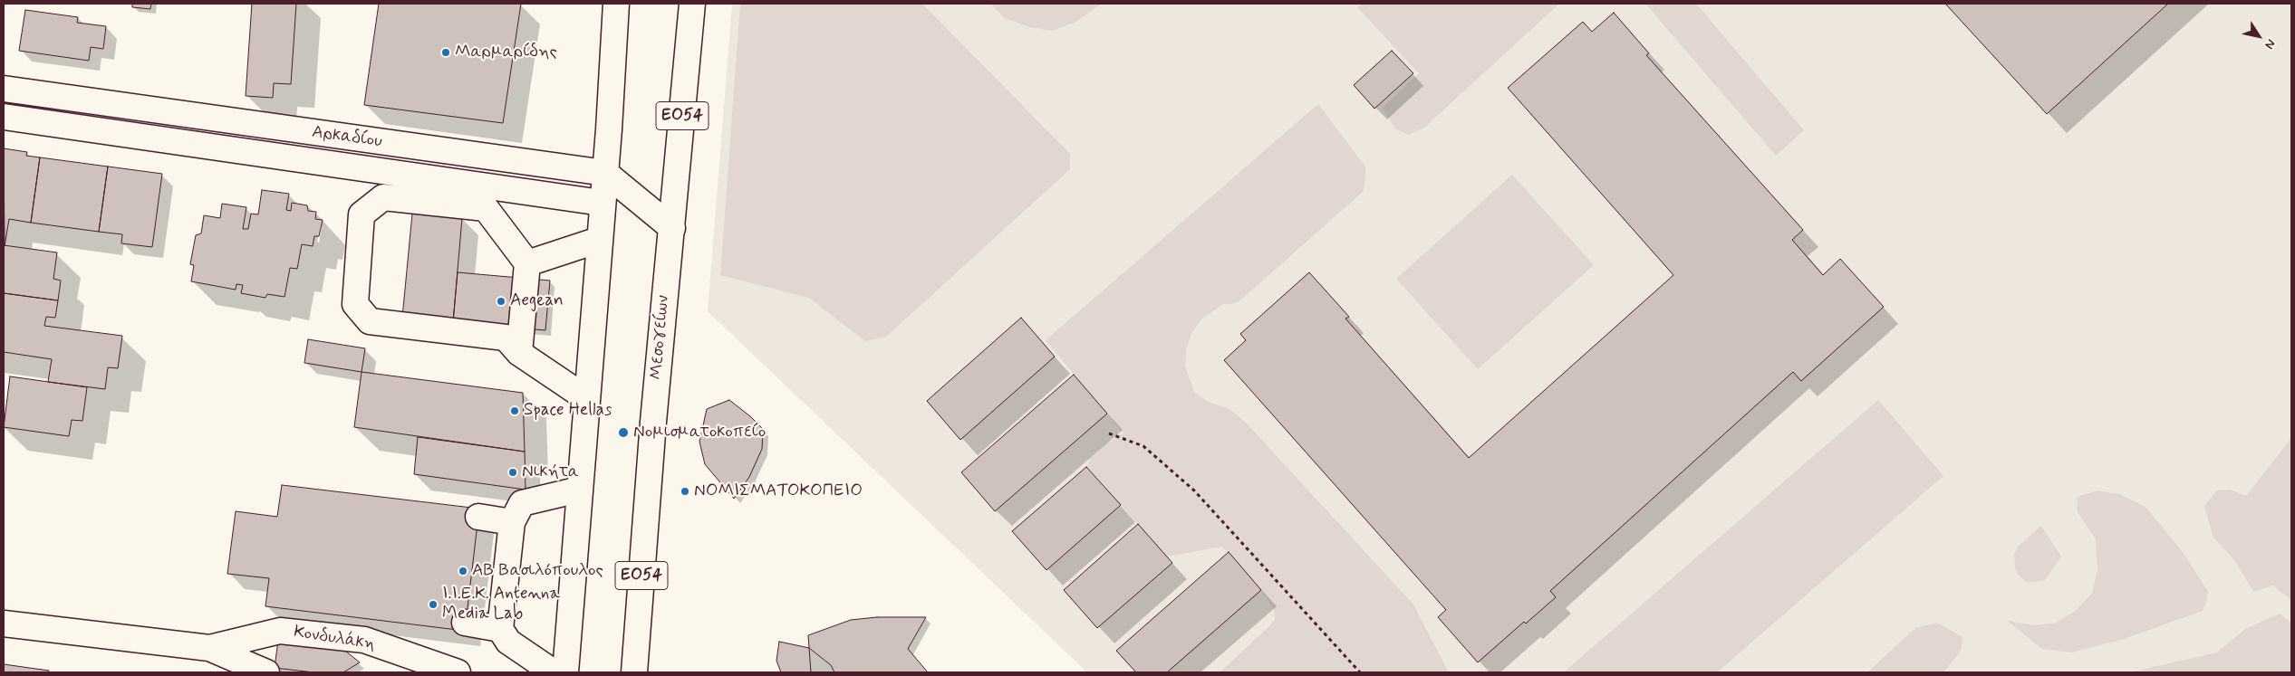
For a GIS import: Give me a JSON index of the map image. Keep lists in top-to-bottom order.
{
  "streets": {
    "street": [
      "ΕΟ54",
      "Αρκαδίου",
      "Μεσογείων",
      "Κονδυλάκη"
    ]
  },
  "places": [
    "Μαρμαρίδης",
    "Aegean",
    "Space Hellas",
    "Νομισματοκοπείο",
    "Νικήτα",
    "ΝΟΜΙΣΜΑΤΟΚΟΠΕΙΟ",
    "ΑΒ Βασιλόπουλος",
    "Ι.Ι.Ε.Κ. Antenna Media Lab"
  ],
  "north": "bottom right"
}
